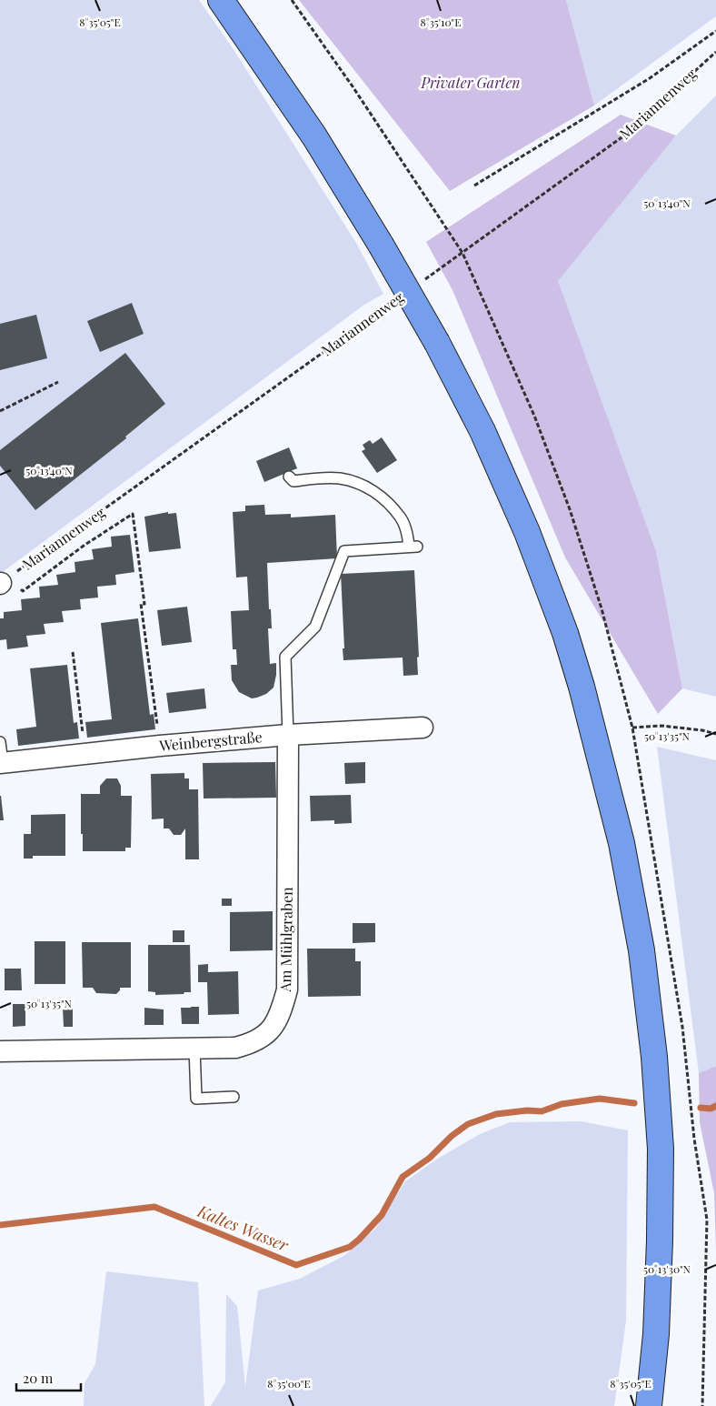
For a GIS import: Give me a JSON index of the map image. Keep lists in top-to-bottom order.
{
  "streets": {
    "street": ["Weinbergstraße", "Am Mühlgraben"],
    "path": ["Mariannenweg"]
  },
  "crossings": [
    ["Weinbergstraße", "Am Mühlgraben"]
  ],
  "water": ["Kaltes Wasser"],
  "parks": ["Privater Garten"],
  "scale_bar": "20 m",
  "coordinates": [
    "8°35'05\"E",
    "8°35'10\"E",
    "50°13'40\"N",
    "50°13'35\"N",
    "50°13'30\"N",
    "8°35'00\"E"
  ]
}
